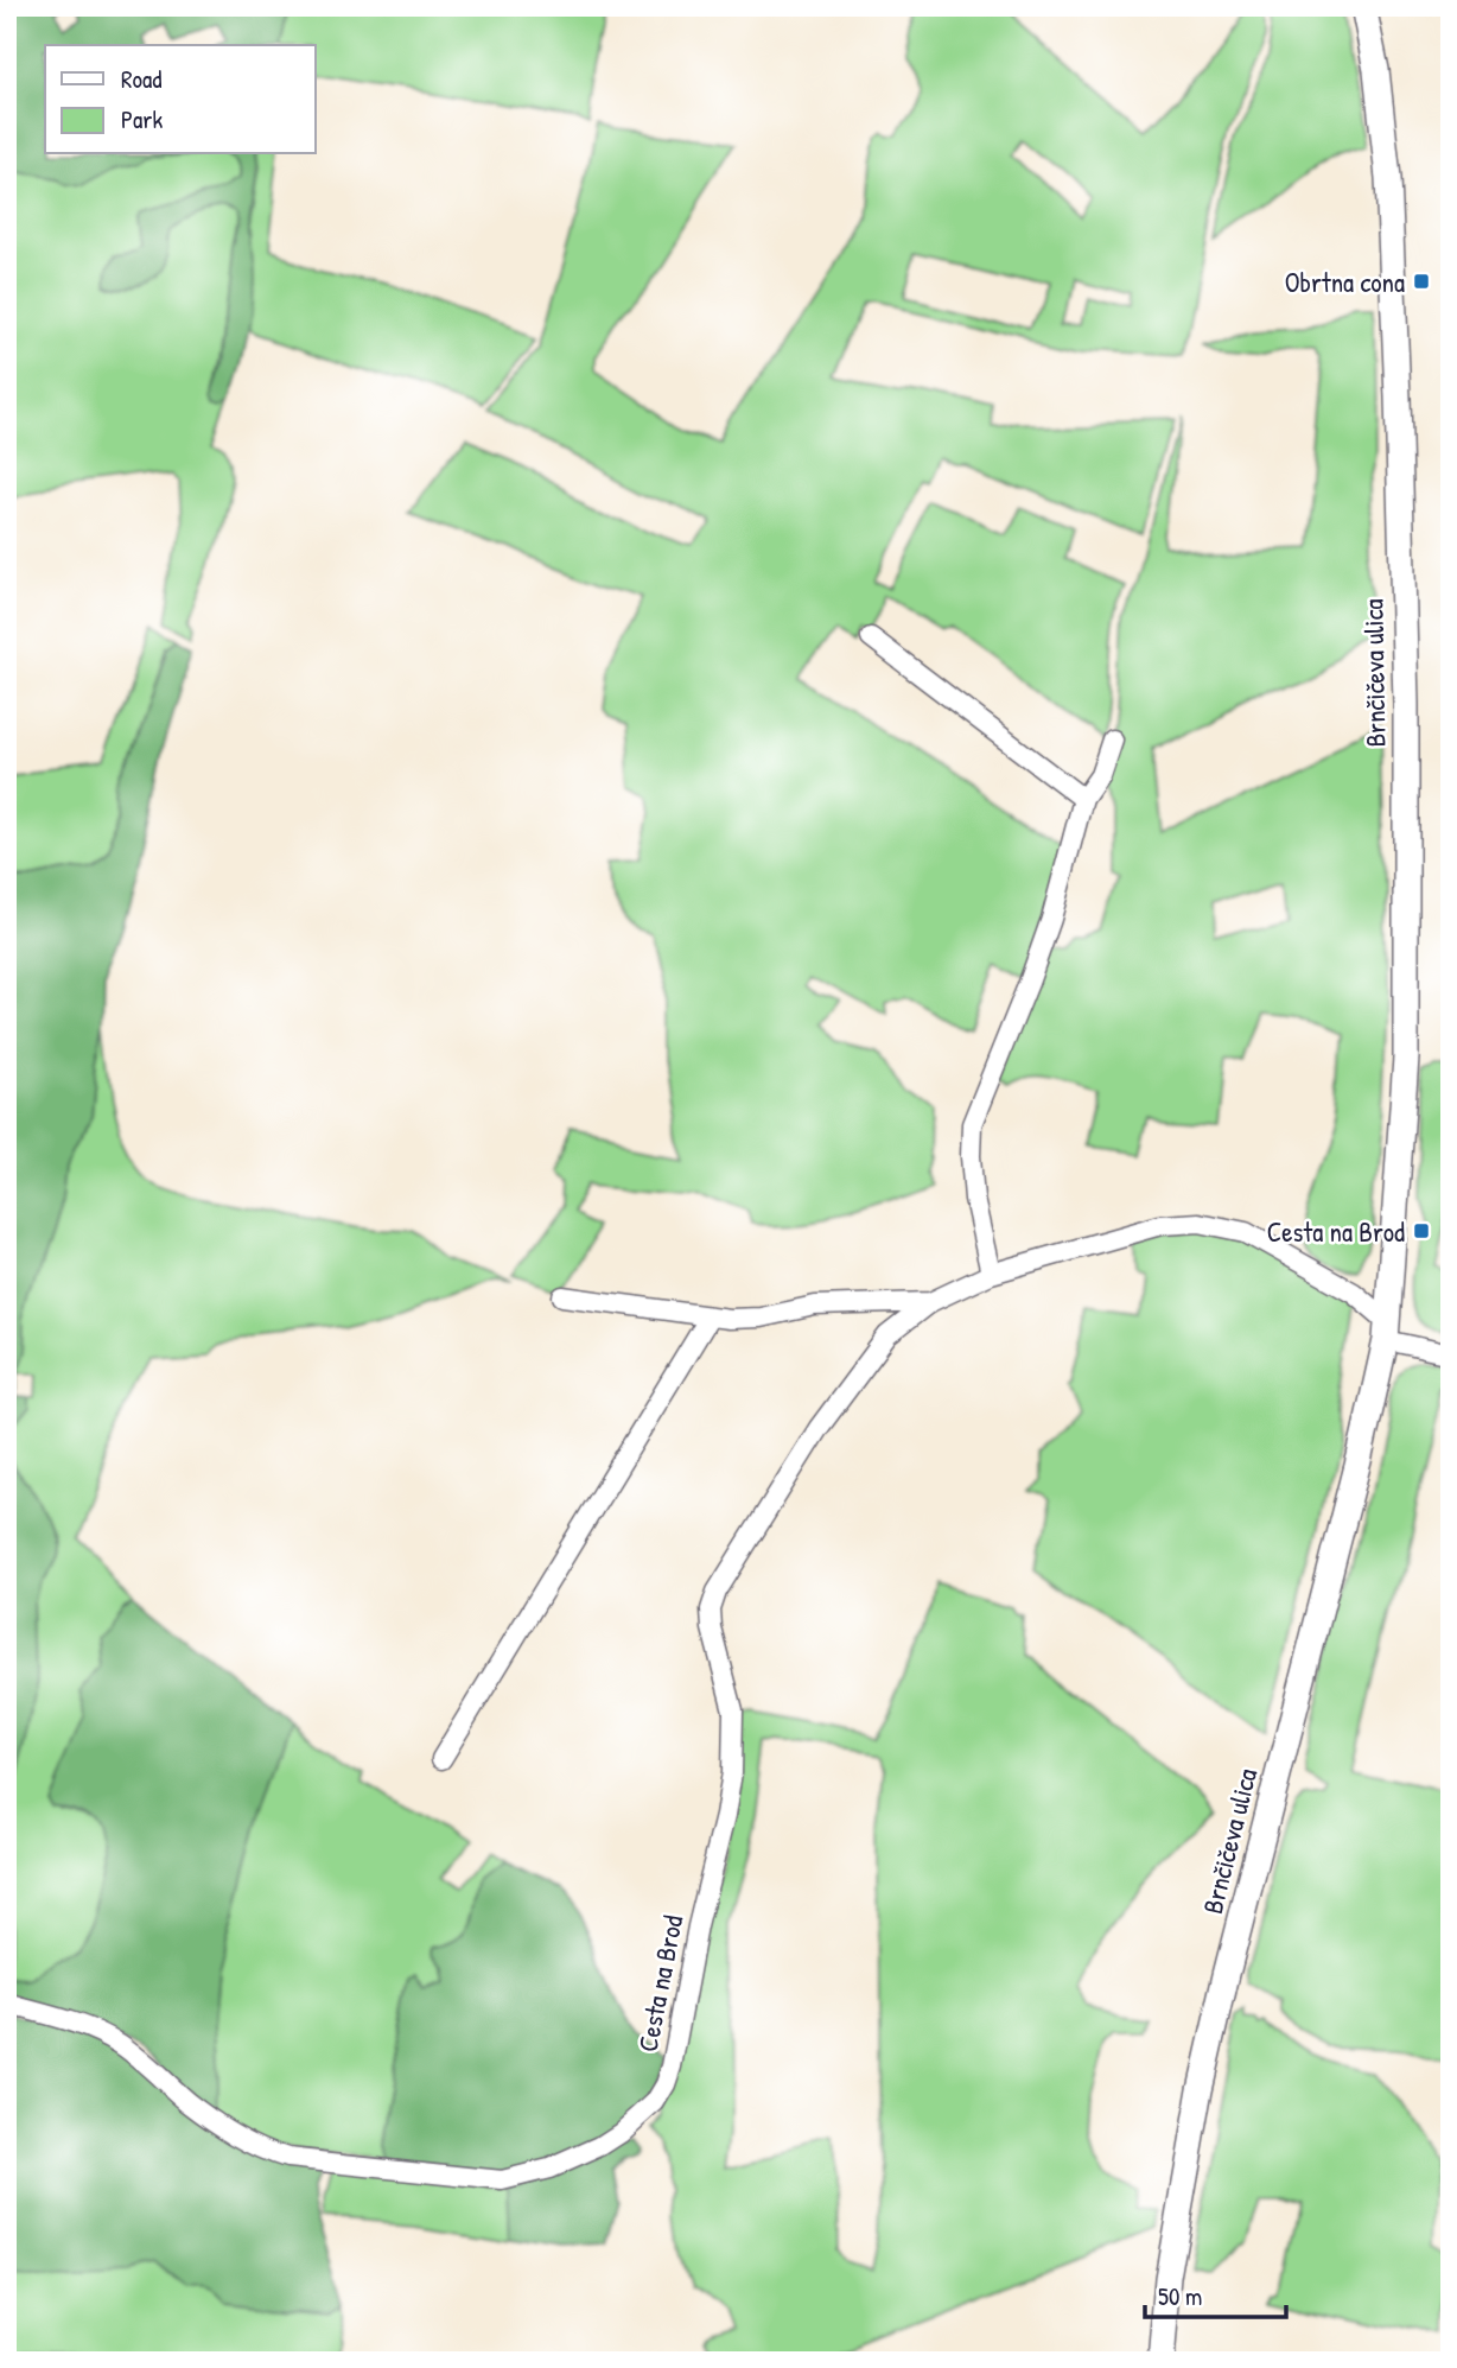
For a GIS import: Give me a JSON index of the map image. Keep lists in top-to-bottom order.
{
  "streets": {
    "street": ["Brnčičeva ulica", "Cesta na Brod"]
  },
  "crossings": [
    ["Brnčičeva ulica", "Cesta na Brod"]
  ],
  "places": {
    "transit": ["Obrtna cona", "Cesta na Brod"]
  },
  "legend": ["Road", "Park"],
  "scale_bar": "50 m"
}
